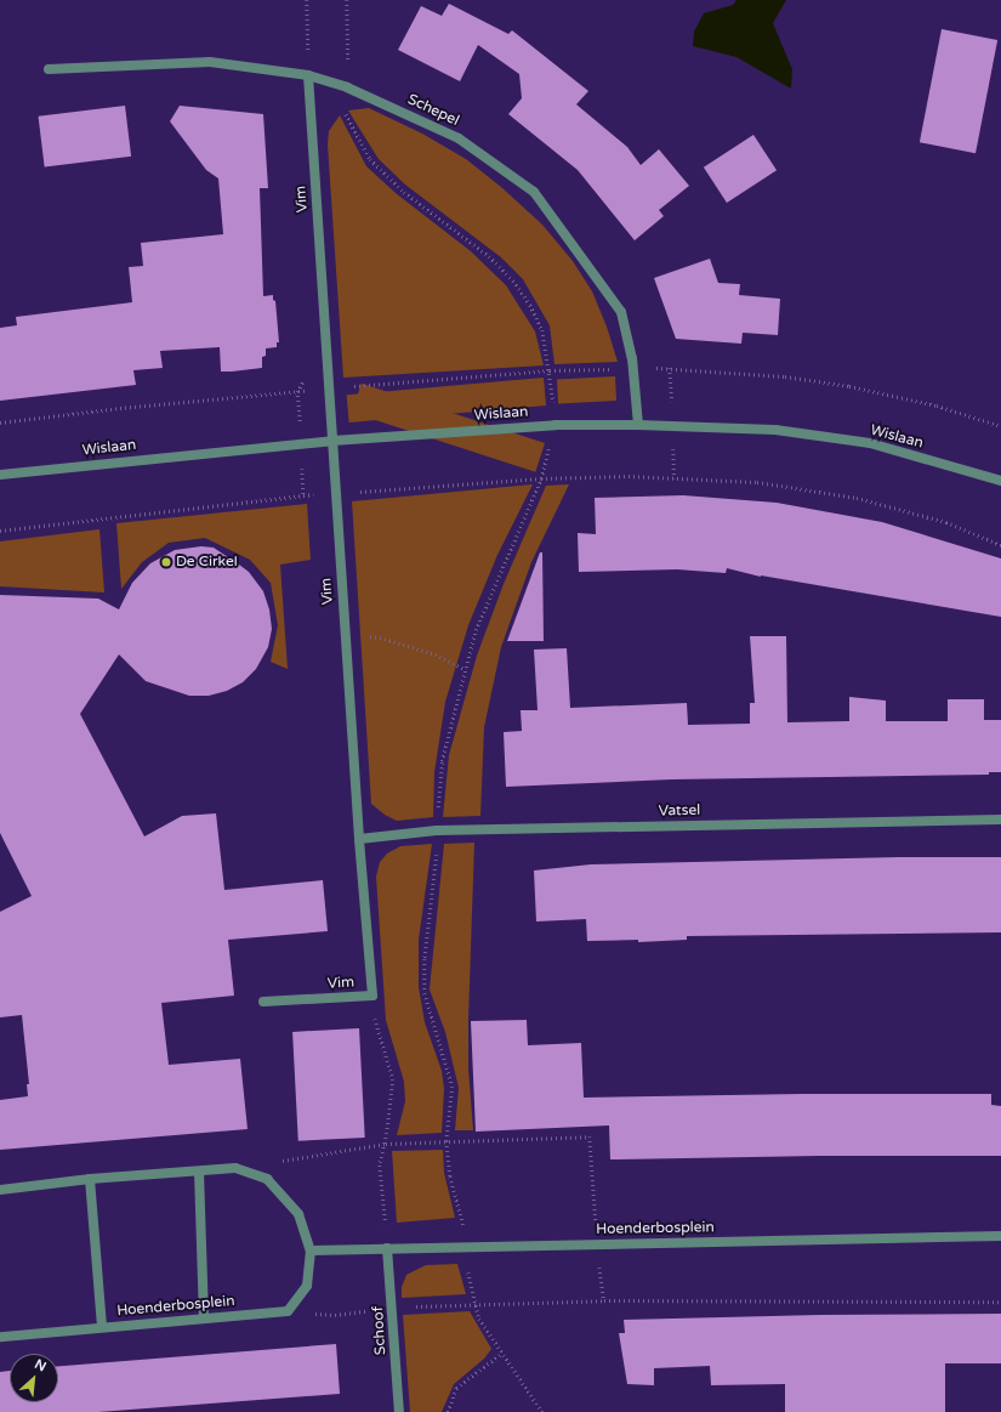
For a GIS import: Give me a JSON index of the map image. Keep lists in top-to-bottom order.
{
  "streets": {
    "street": [
      "Schepel",
      "Vim",
      "Wislaan",
      "Vatsel",
      "Hoenderbosplein",
      "Schoof"
    ]
  },
  "crossings": [
    ["Schepel", "Vim"],
    ["Schepel", "Wislaan"],
    ["Vim", "Wislaan"],
    ["Vim", "Vatsel"],
    ["Hoenderbosplein", "Schoof"]
  ],
  "places": ["De Cirkel"],
  "north": "top right"
}
